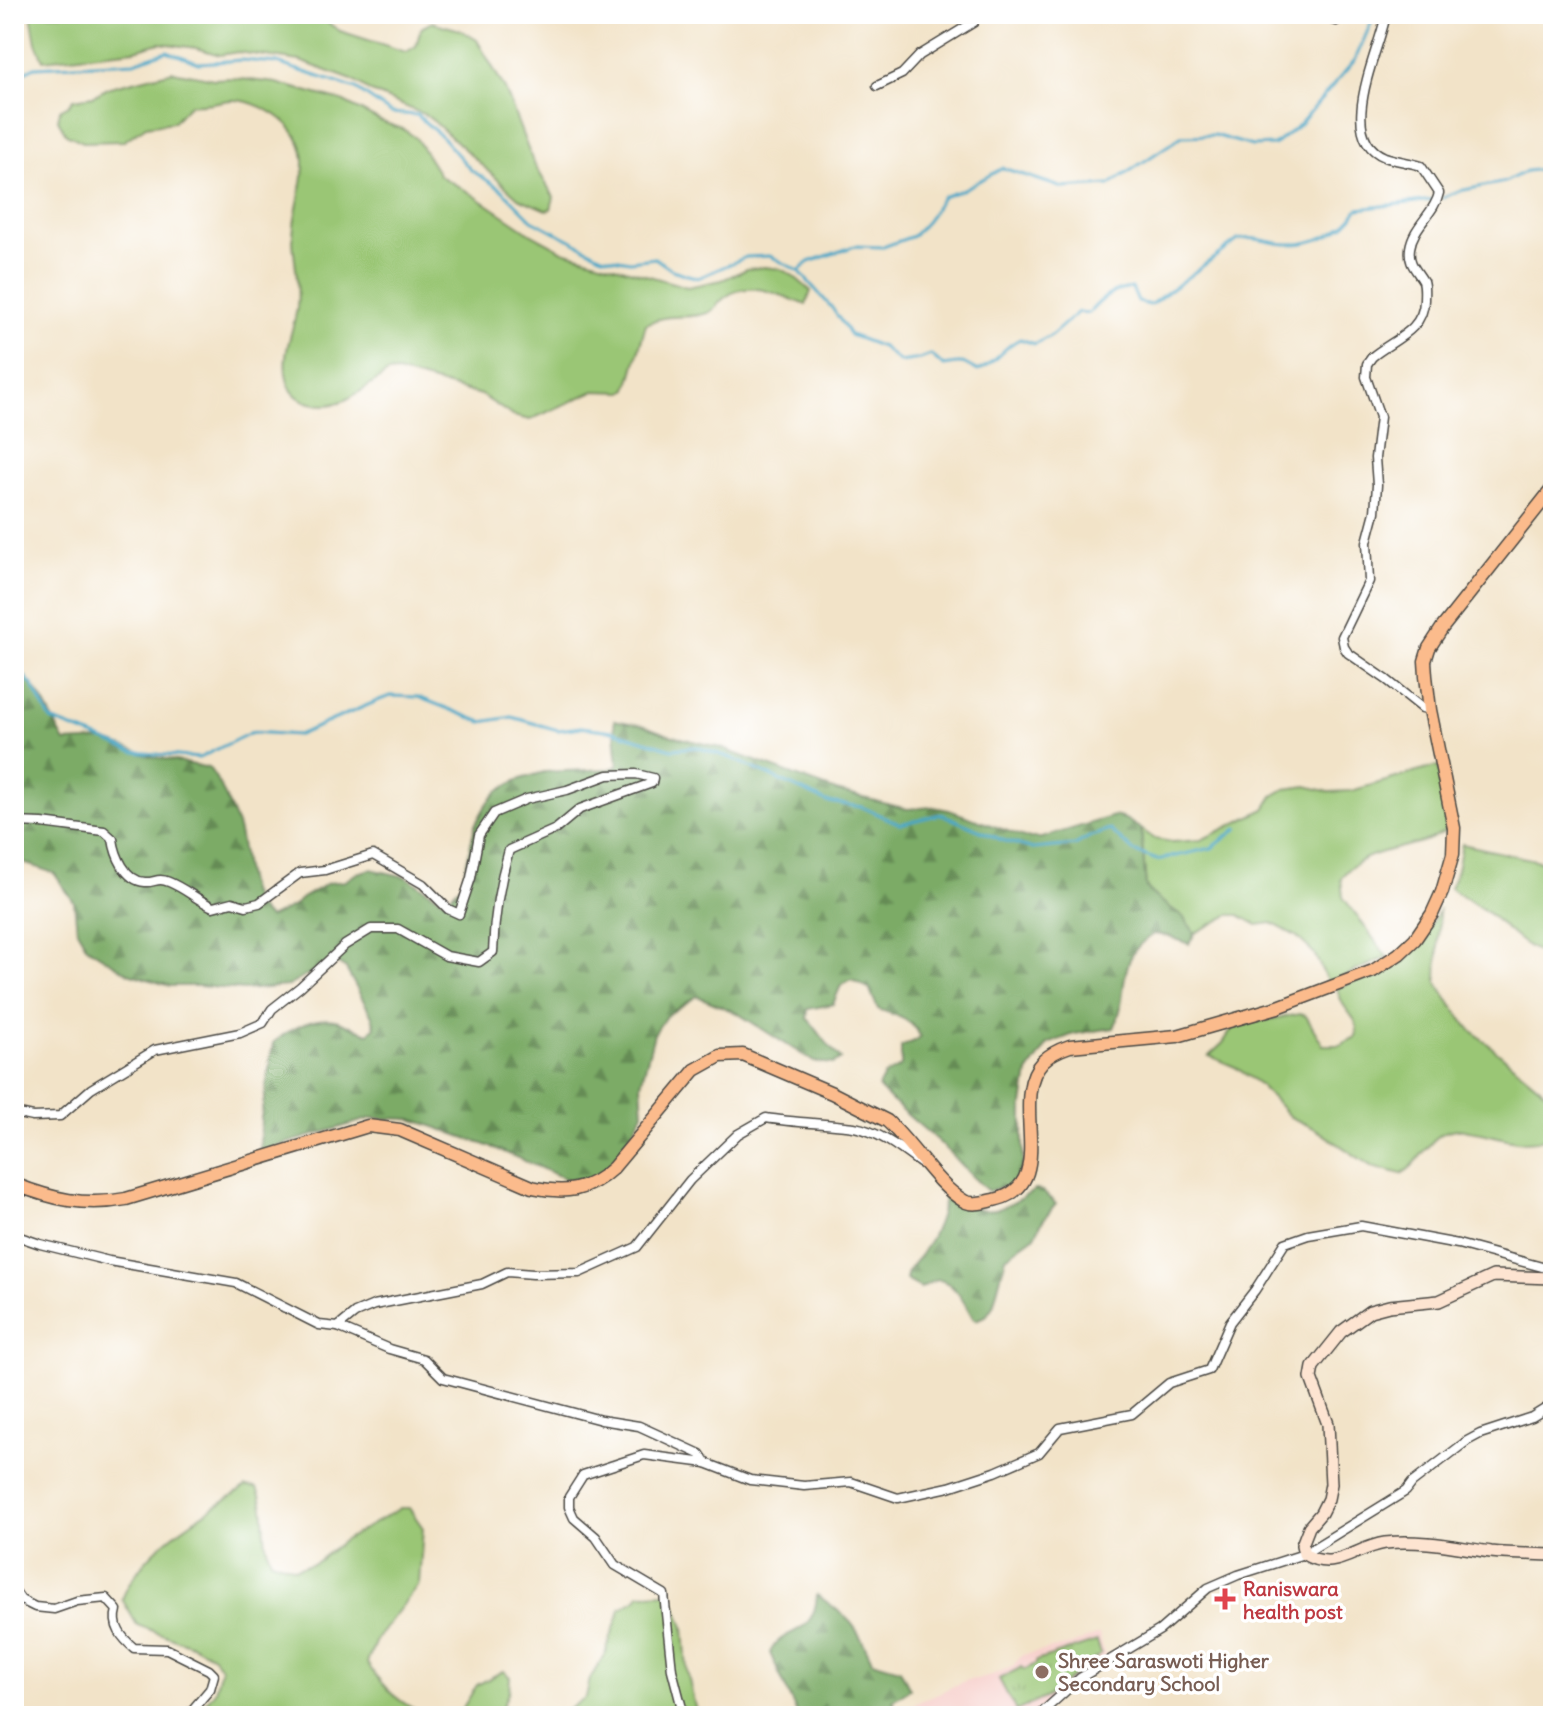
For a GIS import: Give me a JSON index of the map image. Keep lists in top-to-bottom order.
{
  "places": {
    "health": ["Raniswara health post"],
    "other": ["Shree Saraswoti Higher Secondary School"]
  }
}
